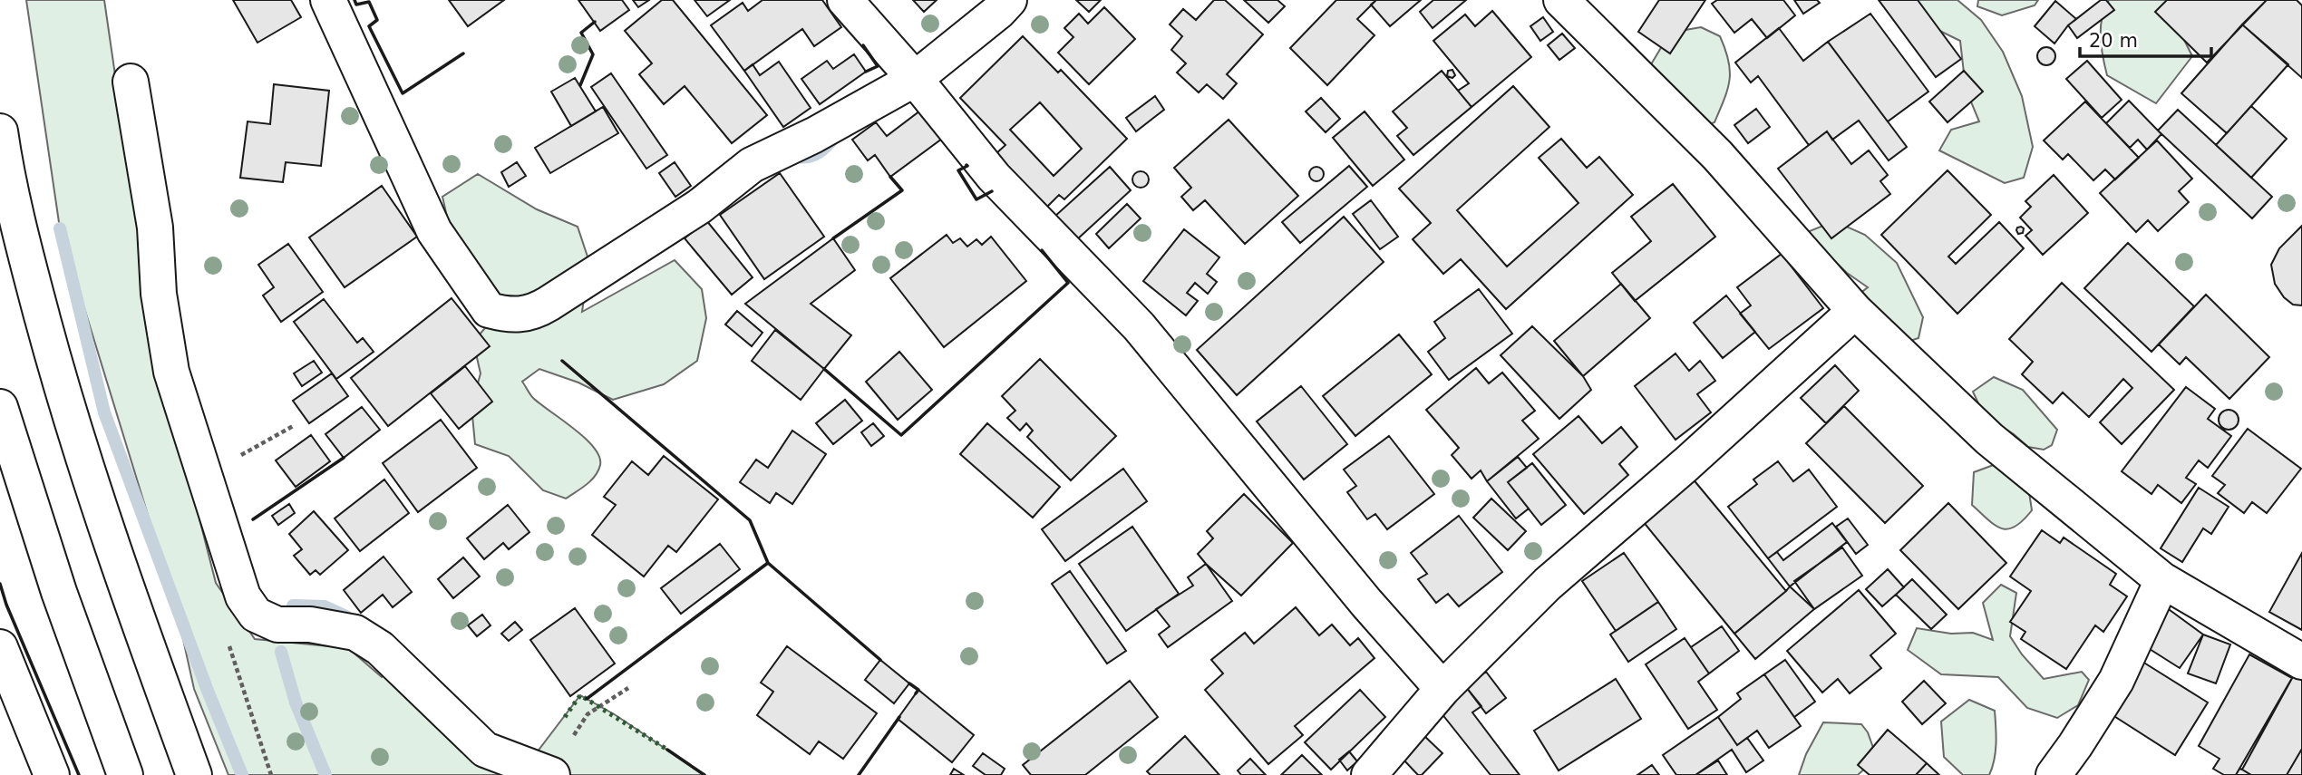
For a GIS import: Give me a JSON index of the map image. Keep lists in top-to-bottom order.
{
  "scale_bar": "20 m"
}
